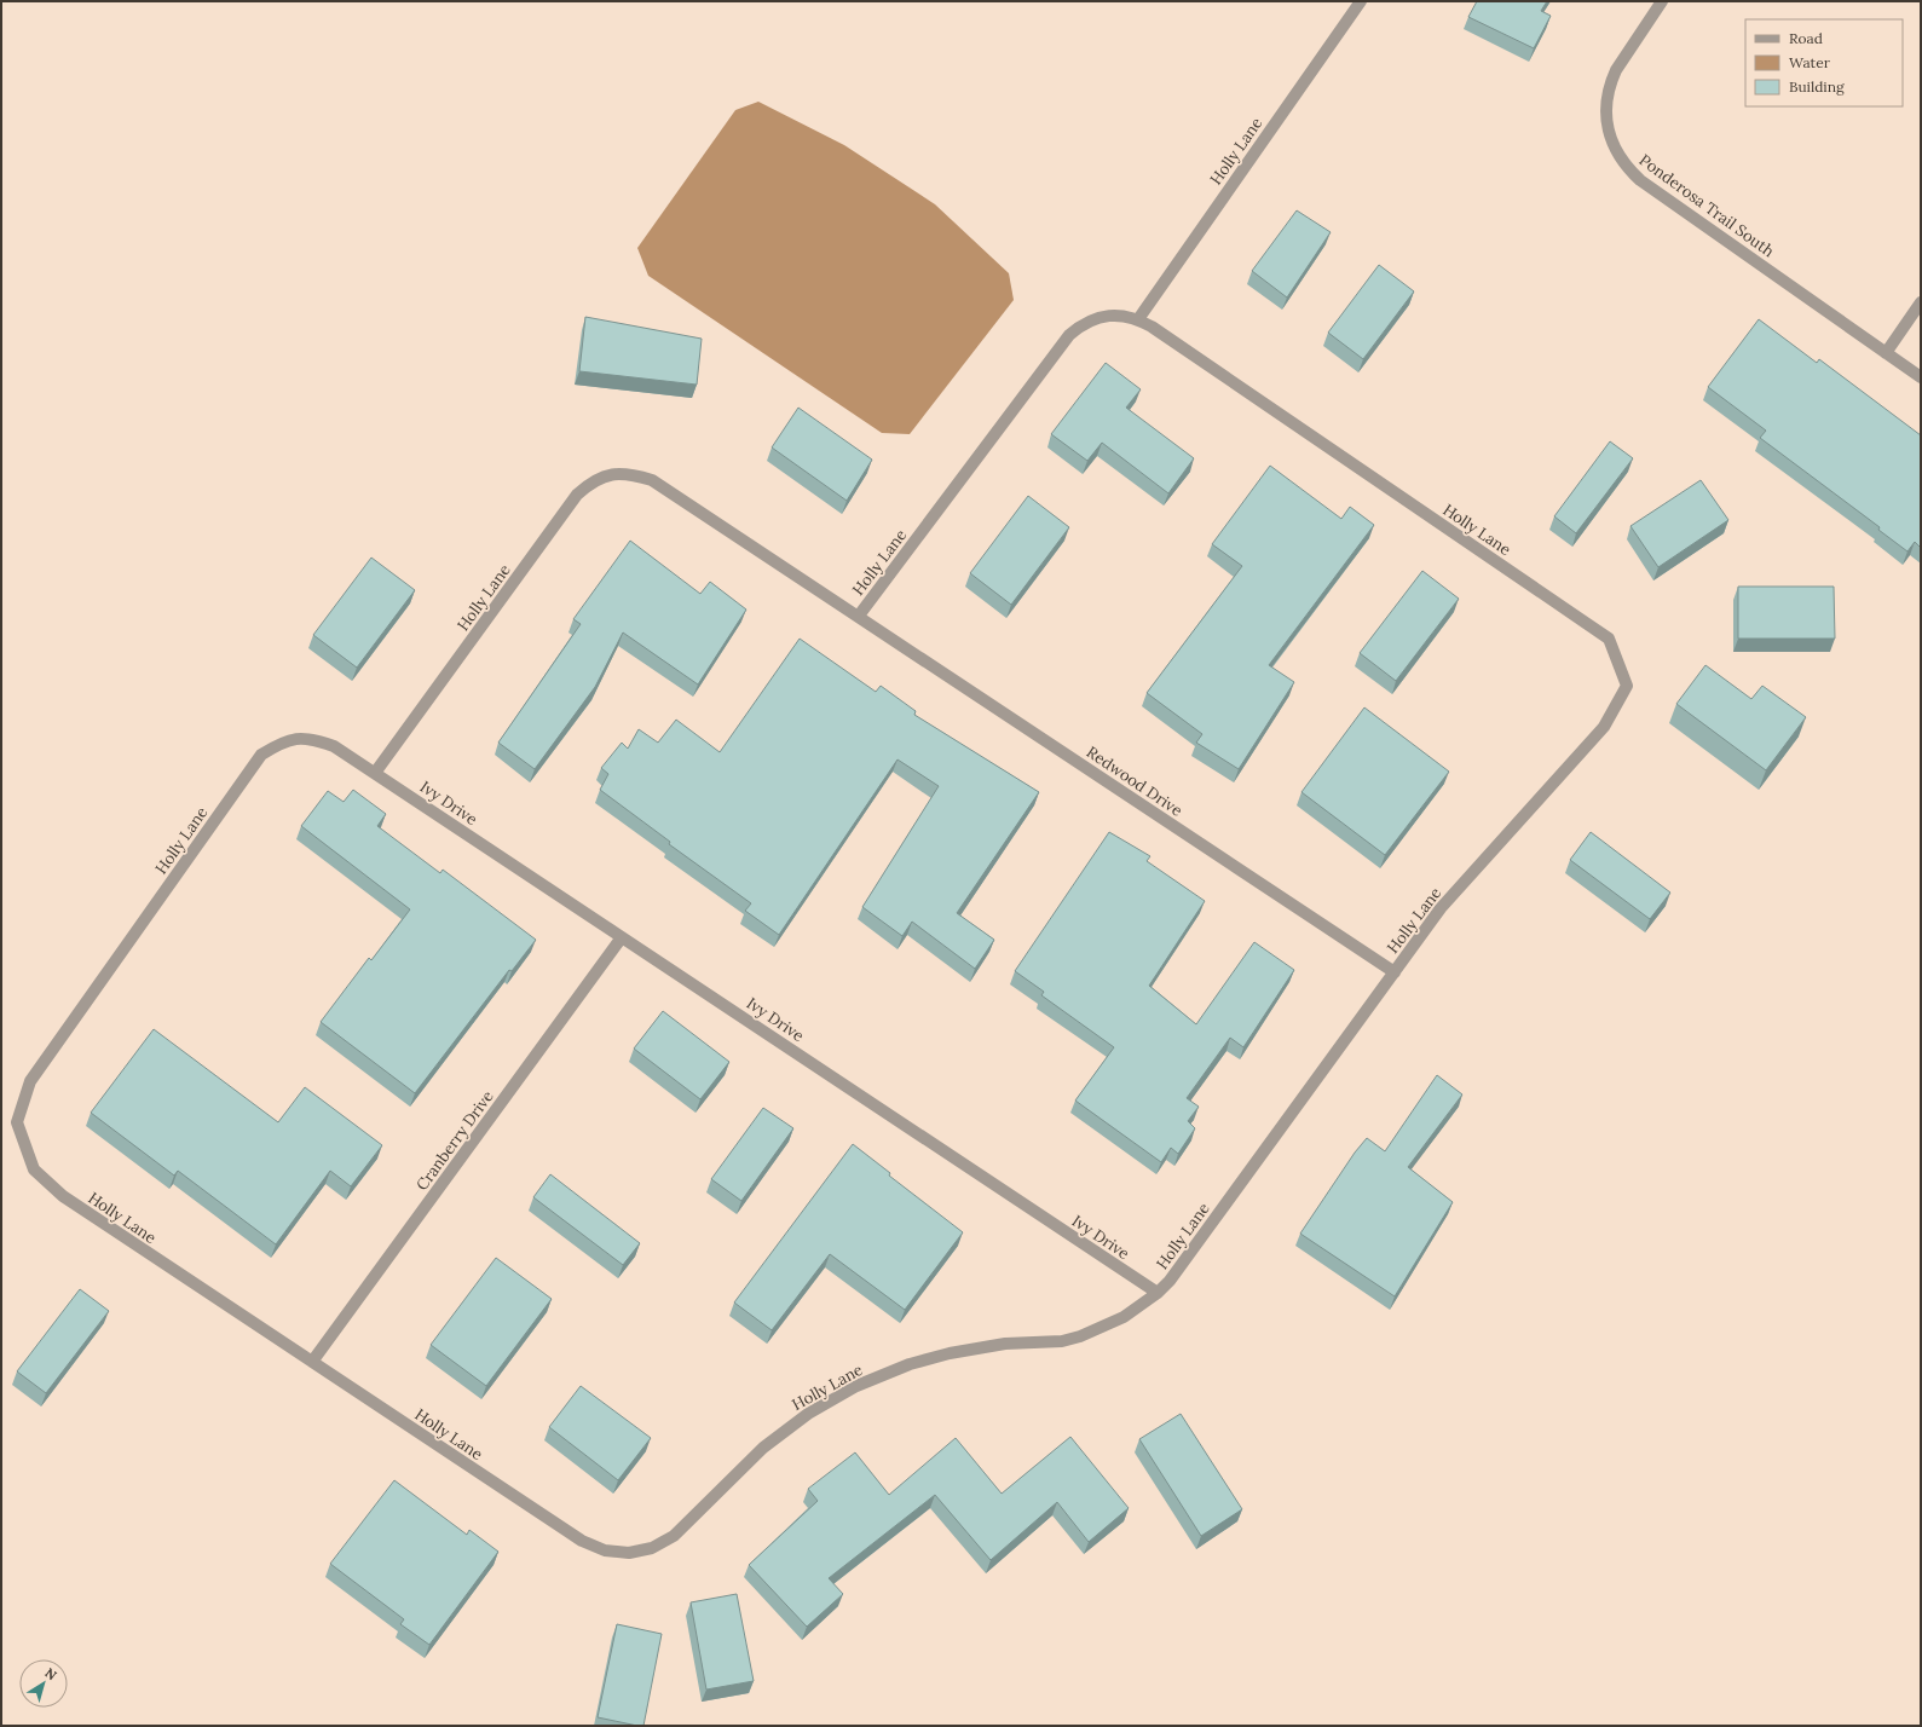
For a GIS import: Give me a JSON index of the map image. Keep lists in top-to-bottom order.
{
  "streets": {
    "street": [
      "Holly Lane",
      "Ponderosa Trail South",
      "Redwood Drive",
      "Ivy Drive",
      "Cranberry Drive"
    ]
  },
  "crossings": [
    ["Holly Lane", "Redwood Drive"],
    ["Holly Lane", "Ivy Drive"],
    ["Holly Lane", "Cranberry Drive"],
    ["Ivy Drive", "Cranberry Drive"]
  ],
  "legend": ["Road", "Water", "Building"],
  "north": "top right"
}
